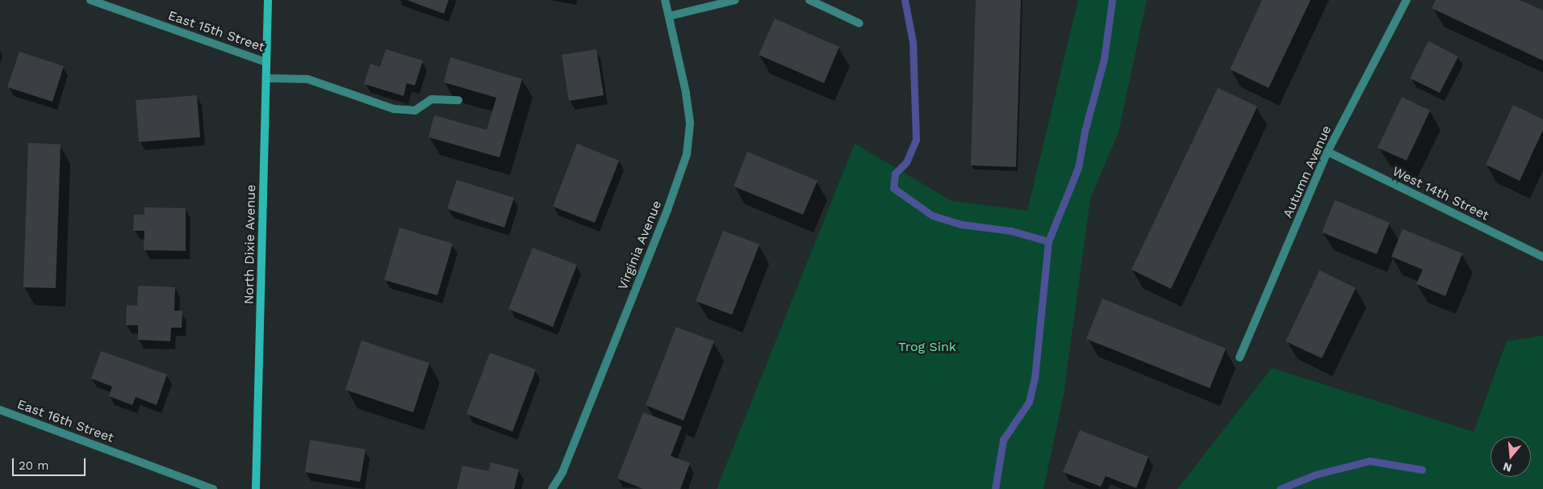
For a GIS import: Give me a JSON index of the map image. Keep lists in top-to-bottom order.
{
  "streets": {
    "street": [
      "East 15th Street",
      "Autumn Avenue",
      "West 14th Street",
      "North Dixie Avenue",
      "Virginia Avenue",
      "East 16th Street"
    ]
  },
  "crossings": [
    ["East 15th Street", "North Dixie Avenue"],
    ["Autumn Avenue", "West 14th Street"]
  ],
  "parks": ["Trog Sink"],
  "scale_bar": "20 m",
  "north": "bottom"
}
